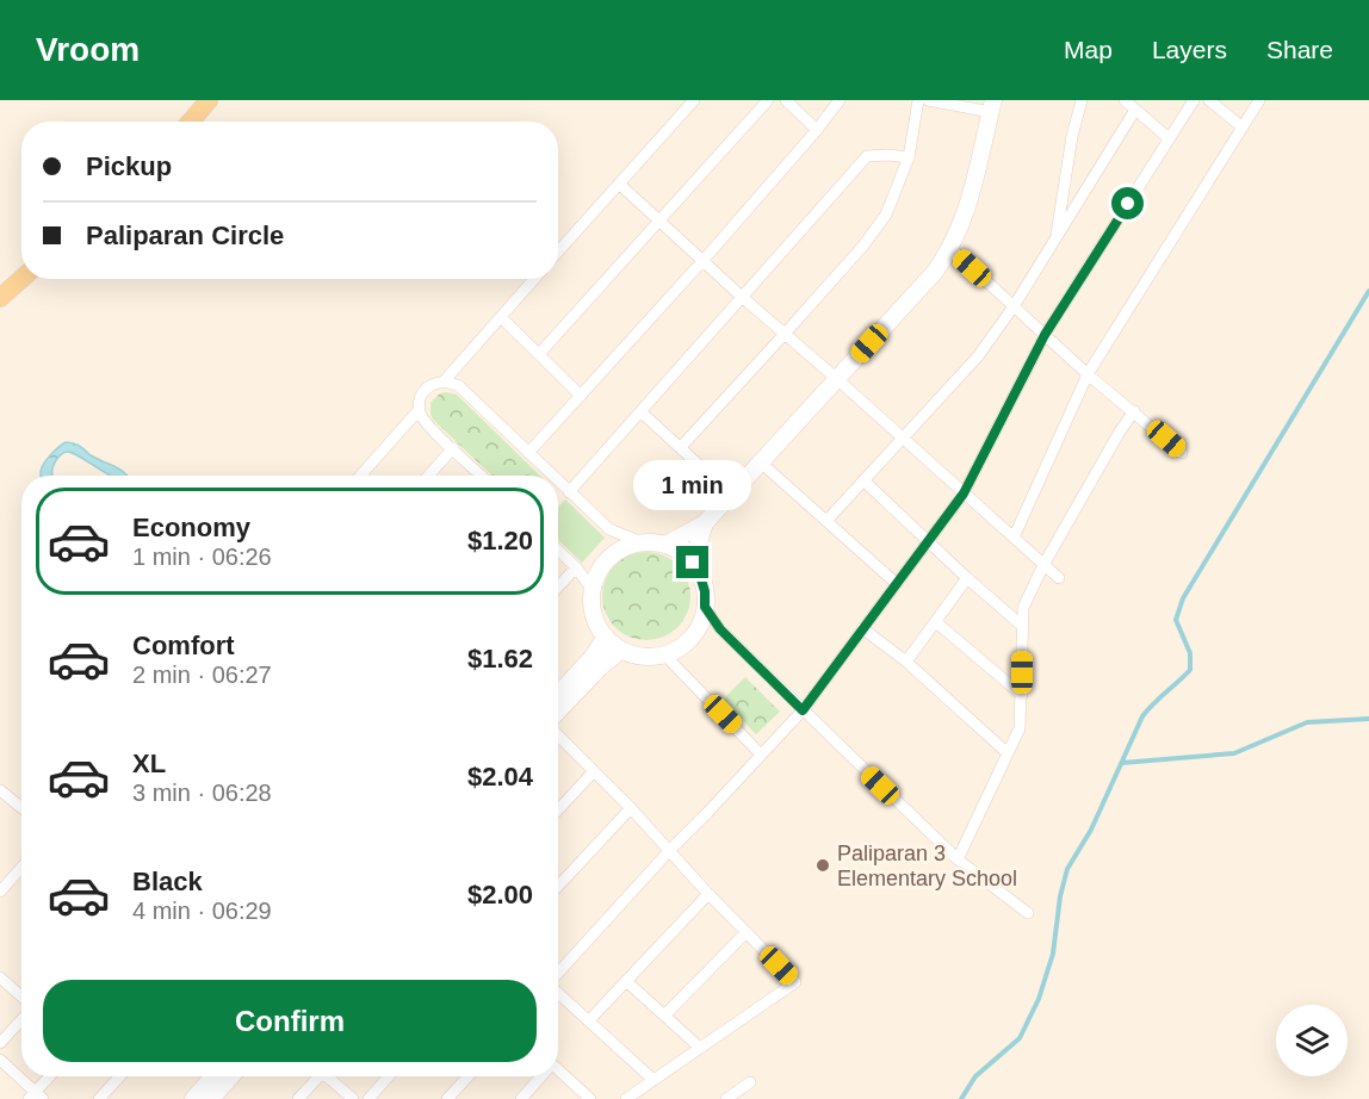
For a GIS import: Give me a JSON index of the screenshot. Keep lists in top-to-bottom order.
{
  "places": ["Paliparan 3 Elementary School"],
  "page": {
    "header": "Vroom",
    "nav": ["Map", "Layers", "Share"],
    "banner": ["Pickup", "Paliparan Circle"],
    "bubble": "1 min",
    "list": [
      {
        "name": "Economy",
        "note": "1 min · 06:26",
        "value": "$1.20"
      },
      {
        "name": "Comfort",
        "note": "2 min · 06:27",
        "value": "$1.62"
      },
      {
        "name": "XL",
        "note": "3 min · 06:28",
        "value": "$2.04"
      },
      {
        "name": "Black",
        "note": "4 min · 06:29",
        "value": "$2.00"
      }
    ],
    "buttons": "Confirm"
  }
}
